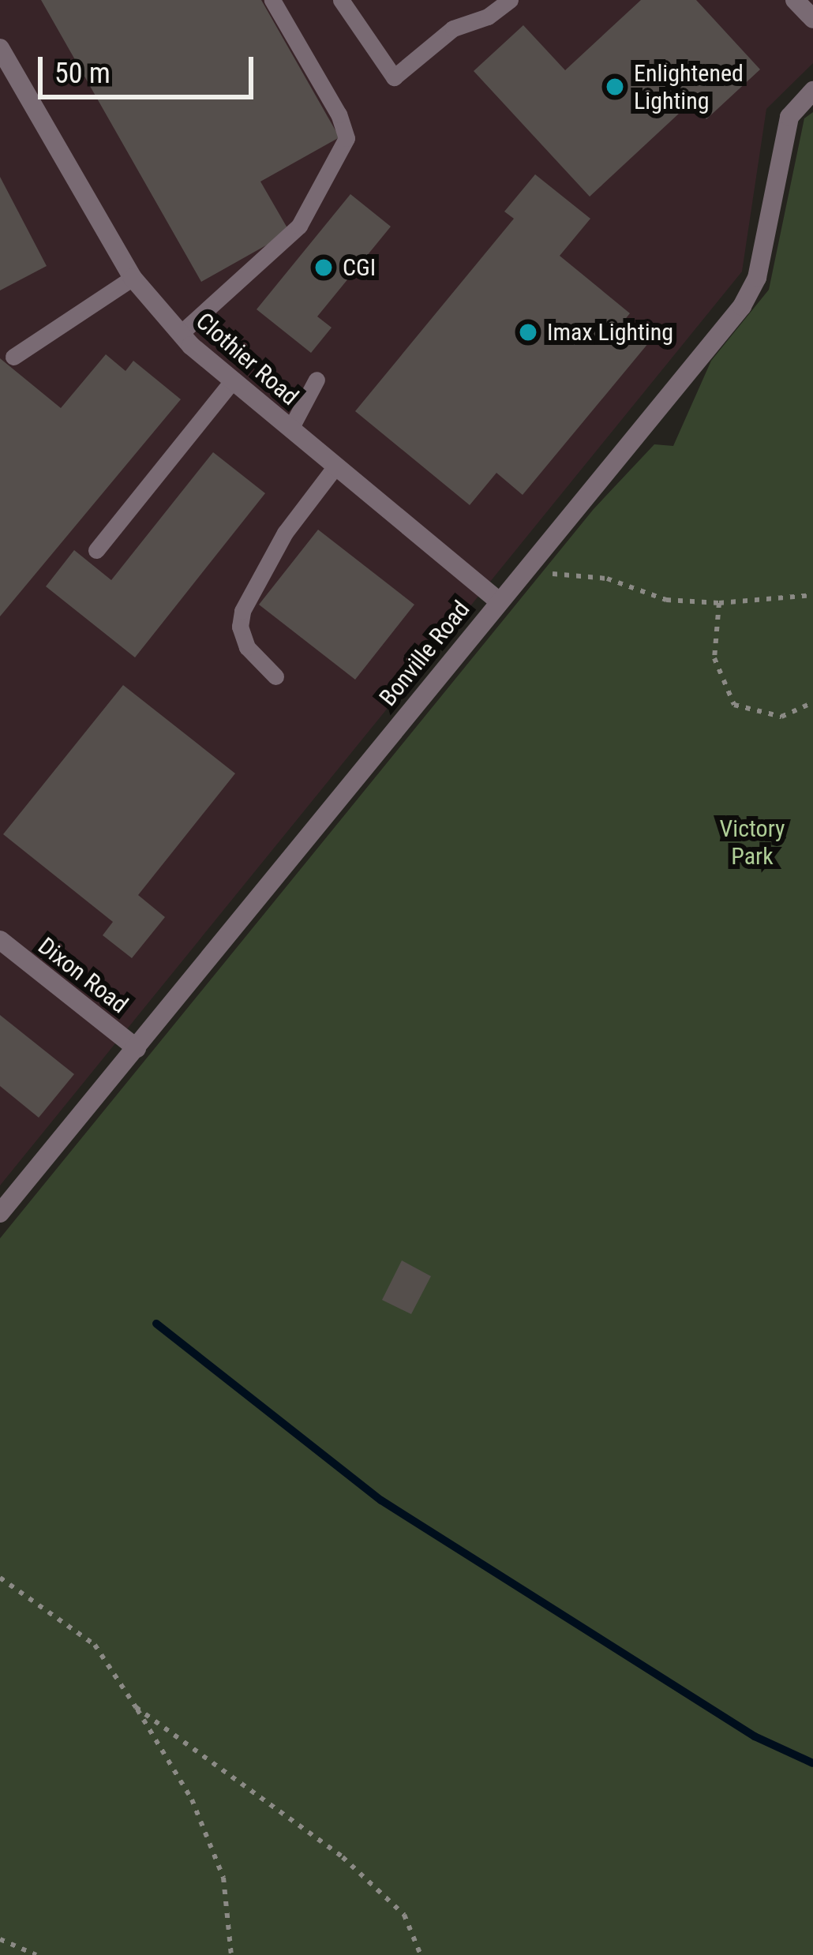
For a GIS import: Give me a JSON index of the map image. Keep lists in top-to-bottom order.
{
  "streets": {
    "street": ["Clothier Road", "Bonville Road", "Dixon Road"]
  },
  "crossings": [
    ["Clothier Road", "Bonville Road"],
    ["Bonville Road", "Dixon Road"]
  ],
  "parks": ["Victory Park"],
  "places": ["Enlightened Lighting", "CGI", "Imax Lighting"],
  "scale_bar": "50 m"
}
